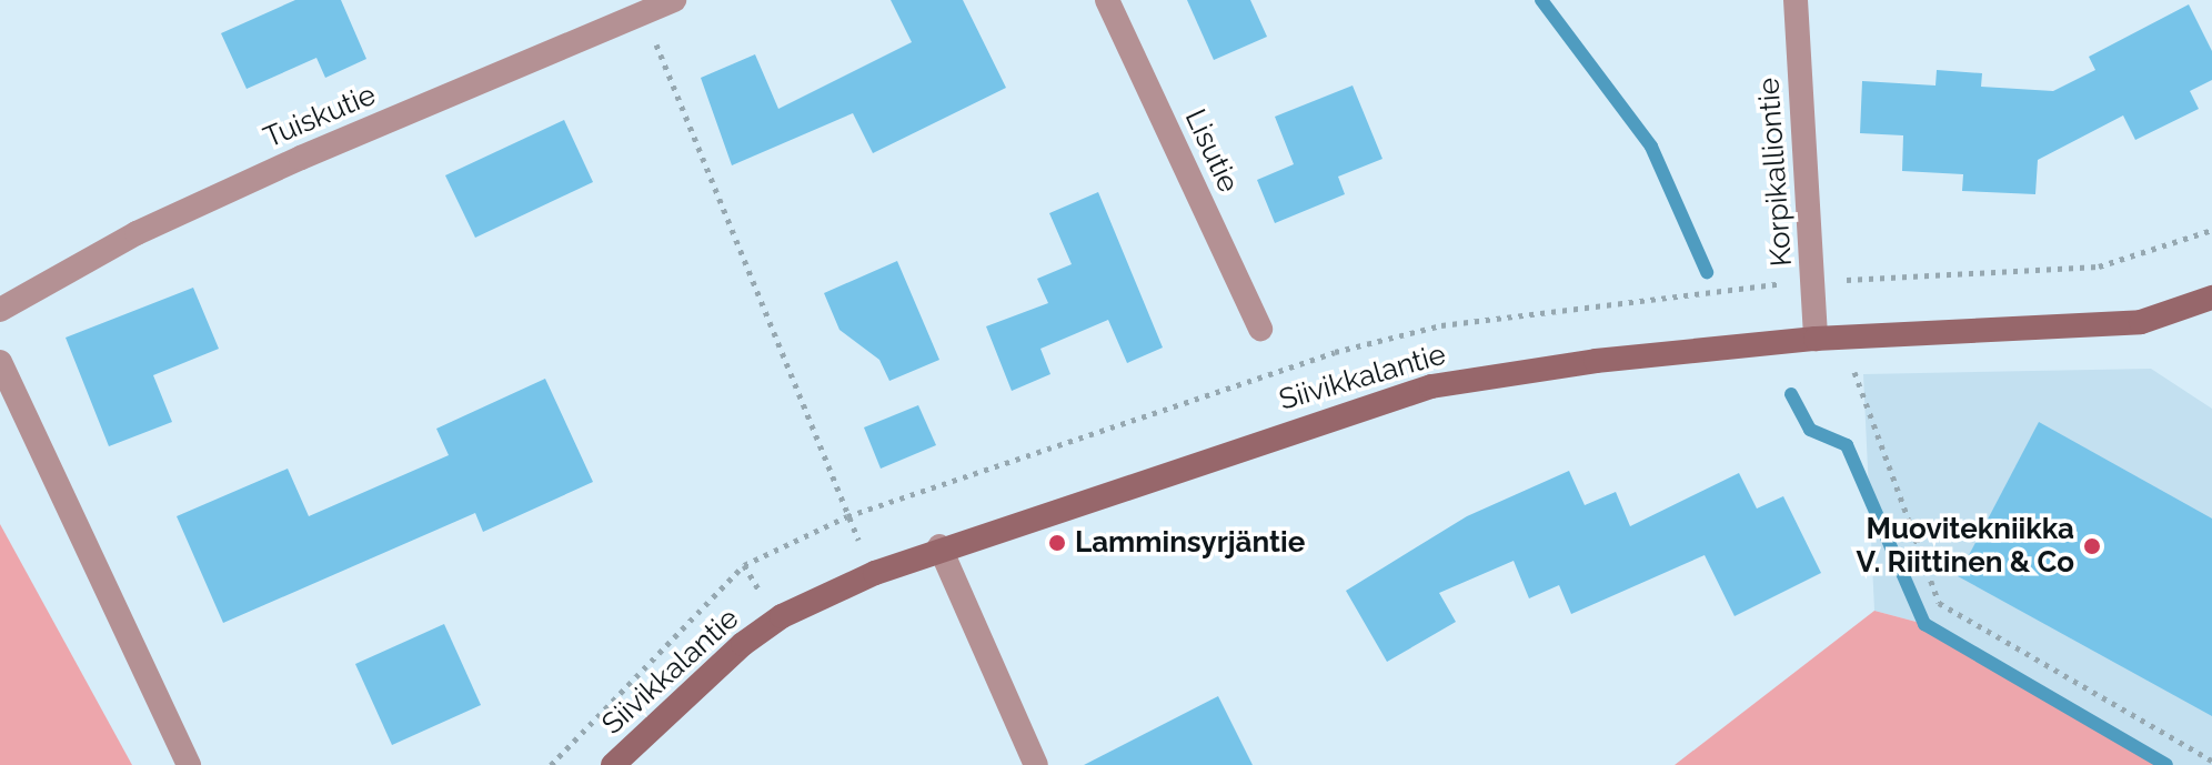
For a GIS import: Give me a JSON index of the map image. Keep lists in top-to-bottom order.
{
  "streets": {
    "main road": ["Siivikkalantie"],
    "street": ["Tuiskutie", "Lisutie", "Korpikalliontie"]
  },
  "crossings": [
    ["Korpikalliontie", "Siivikkalantie"]
  ],
  "places": ["Lamminsyrjäntie", "Muovitekniikka V. Riittinen & Co"]
}
